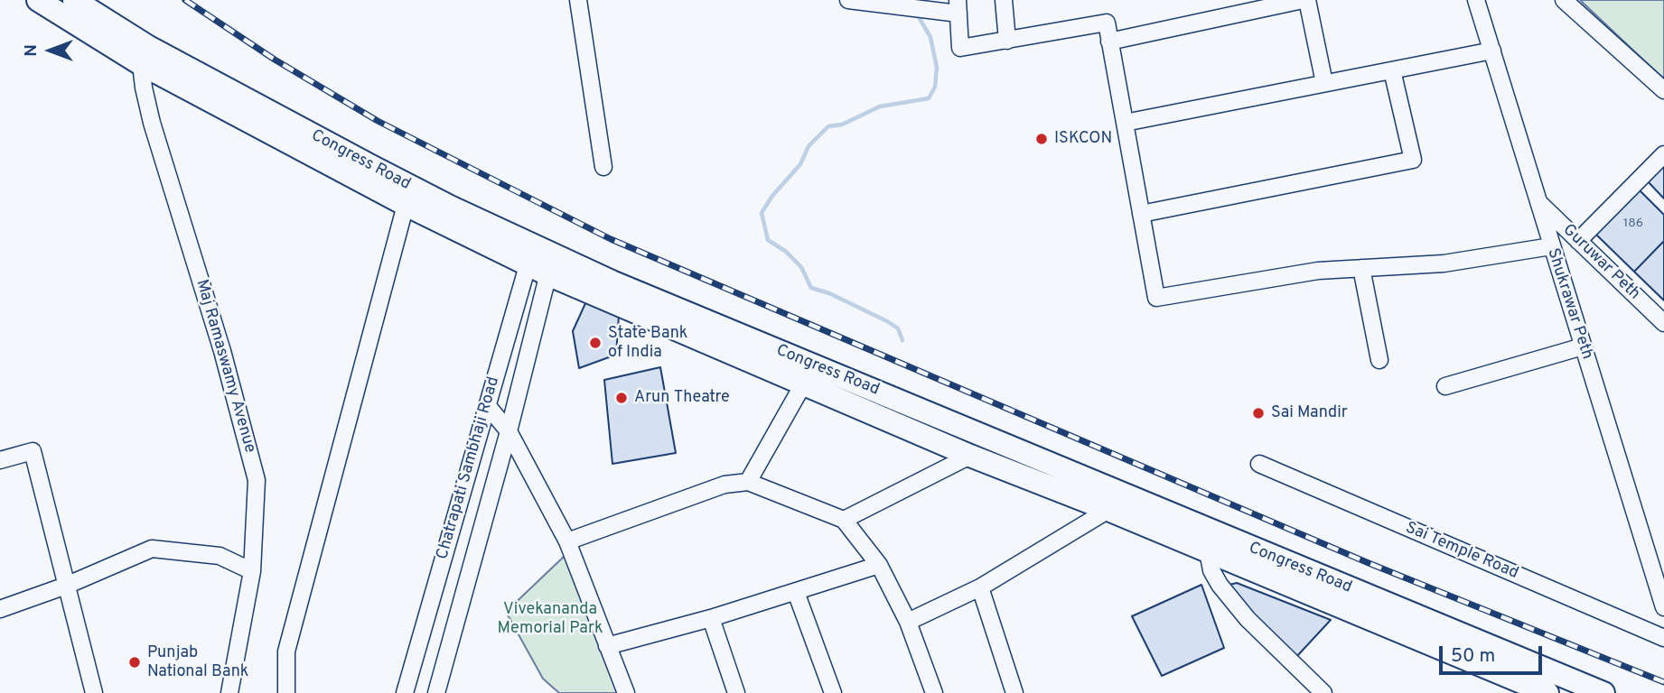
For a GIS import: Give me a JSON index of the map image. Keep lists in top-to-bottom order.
{
  "streets": {
    "highway": ["Congress Road"],
    "street": [
      "Guruwar Peth",
      "Shukrawar Peth",
      "Maj Ramaswamy Avenue",
      "Chatrapati Sambhaji Road",
      "Sai Temple Road"
    ]
  },
  "crossings": [
    ["Congress Road", "Maj Ramaswamy Avenue"],
    ["Congress Road", "Chatrapati Sambhaji Road"],
    ["Guruwar Peth", "Shukrawar Peth"]
  ],
  "parks": ["Vivekananda Memorial Park"],
  "places": [
    "ISKCON",
    "State Bank of India",
    "Arun Theatre",
    "Sai Mandir",
    "Punjab National Bank"
  ],
  "house_numbers": ["186"],
  "scale_bar": "50 m",
  "north": "left"
}
